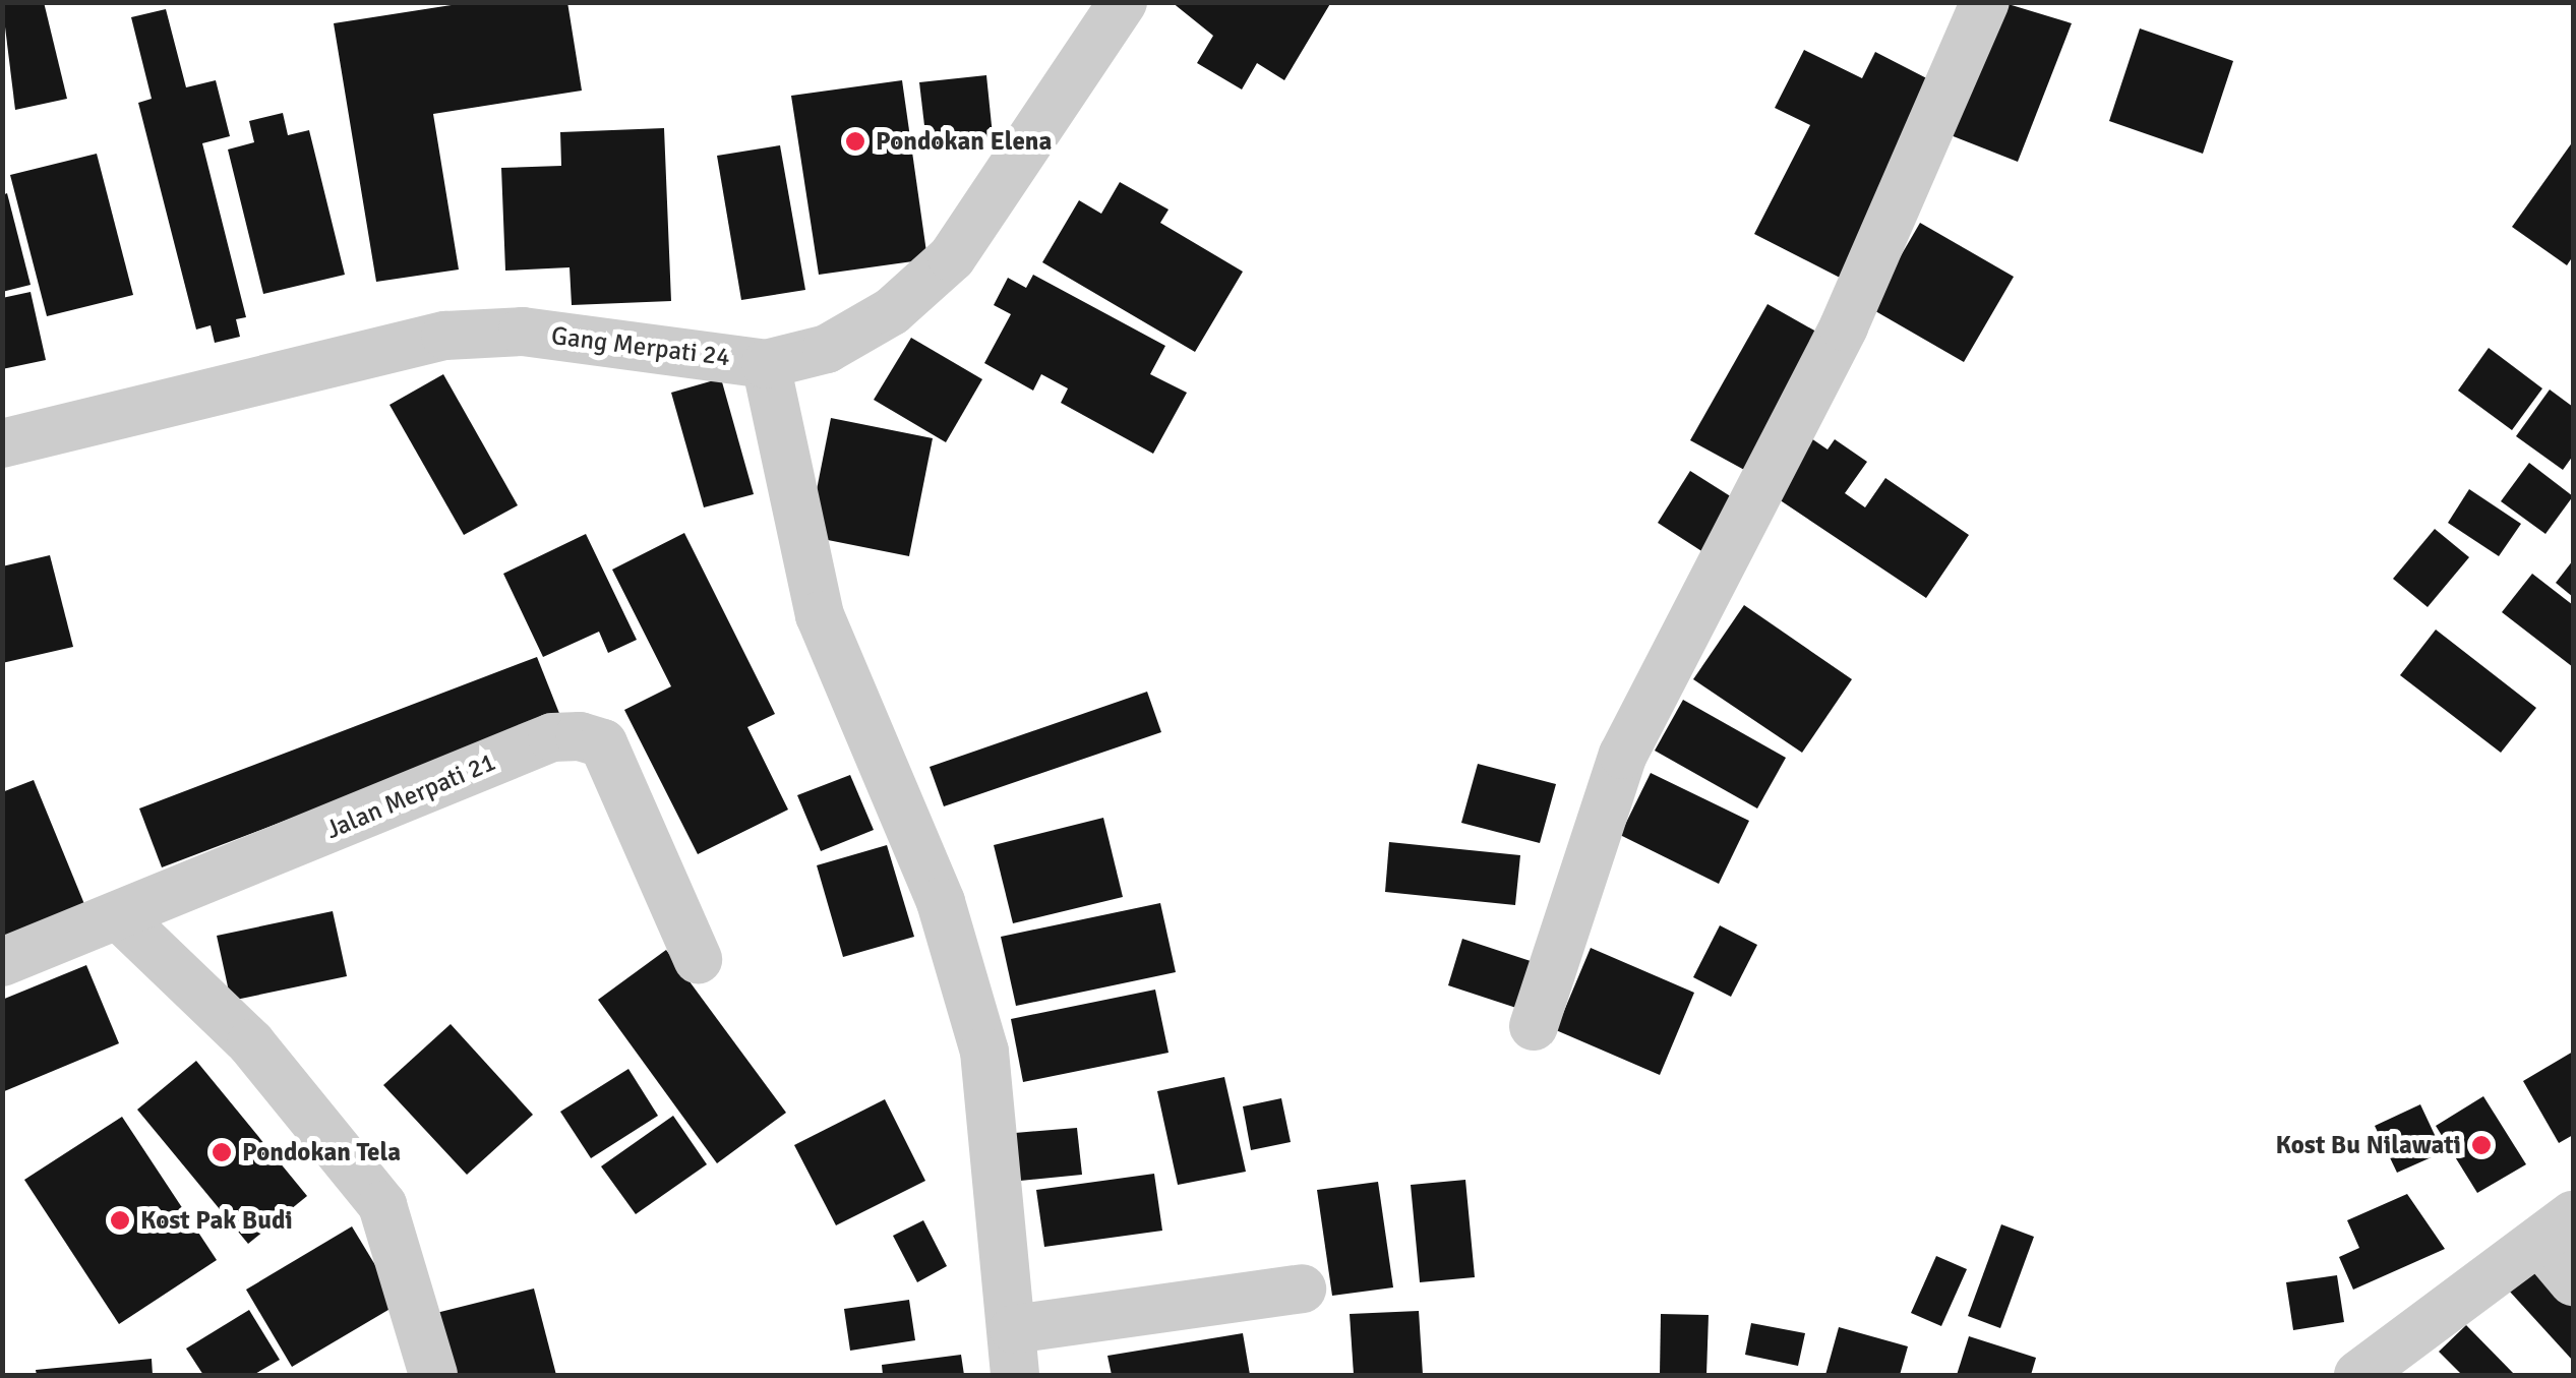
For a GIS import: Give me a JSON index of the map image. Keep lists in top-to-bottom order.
{
  "streets": {
    "street": ["Gang Merpati 24", "Jalan Merpati 21"]
  },
  "places": [
    "Pondokan Elena",
    "Kost Bu Nilawati",
    "Pondokan Tela",
    "Kost Pak Budi"
  ]
}
